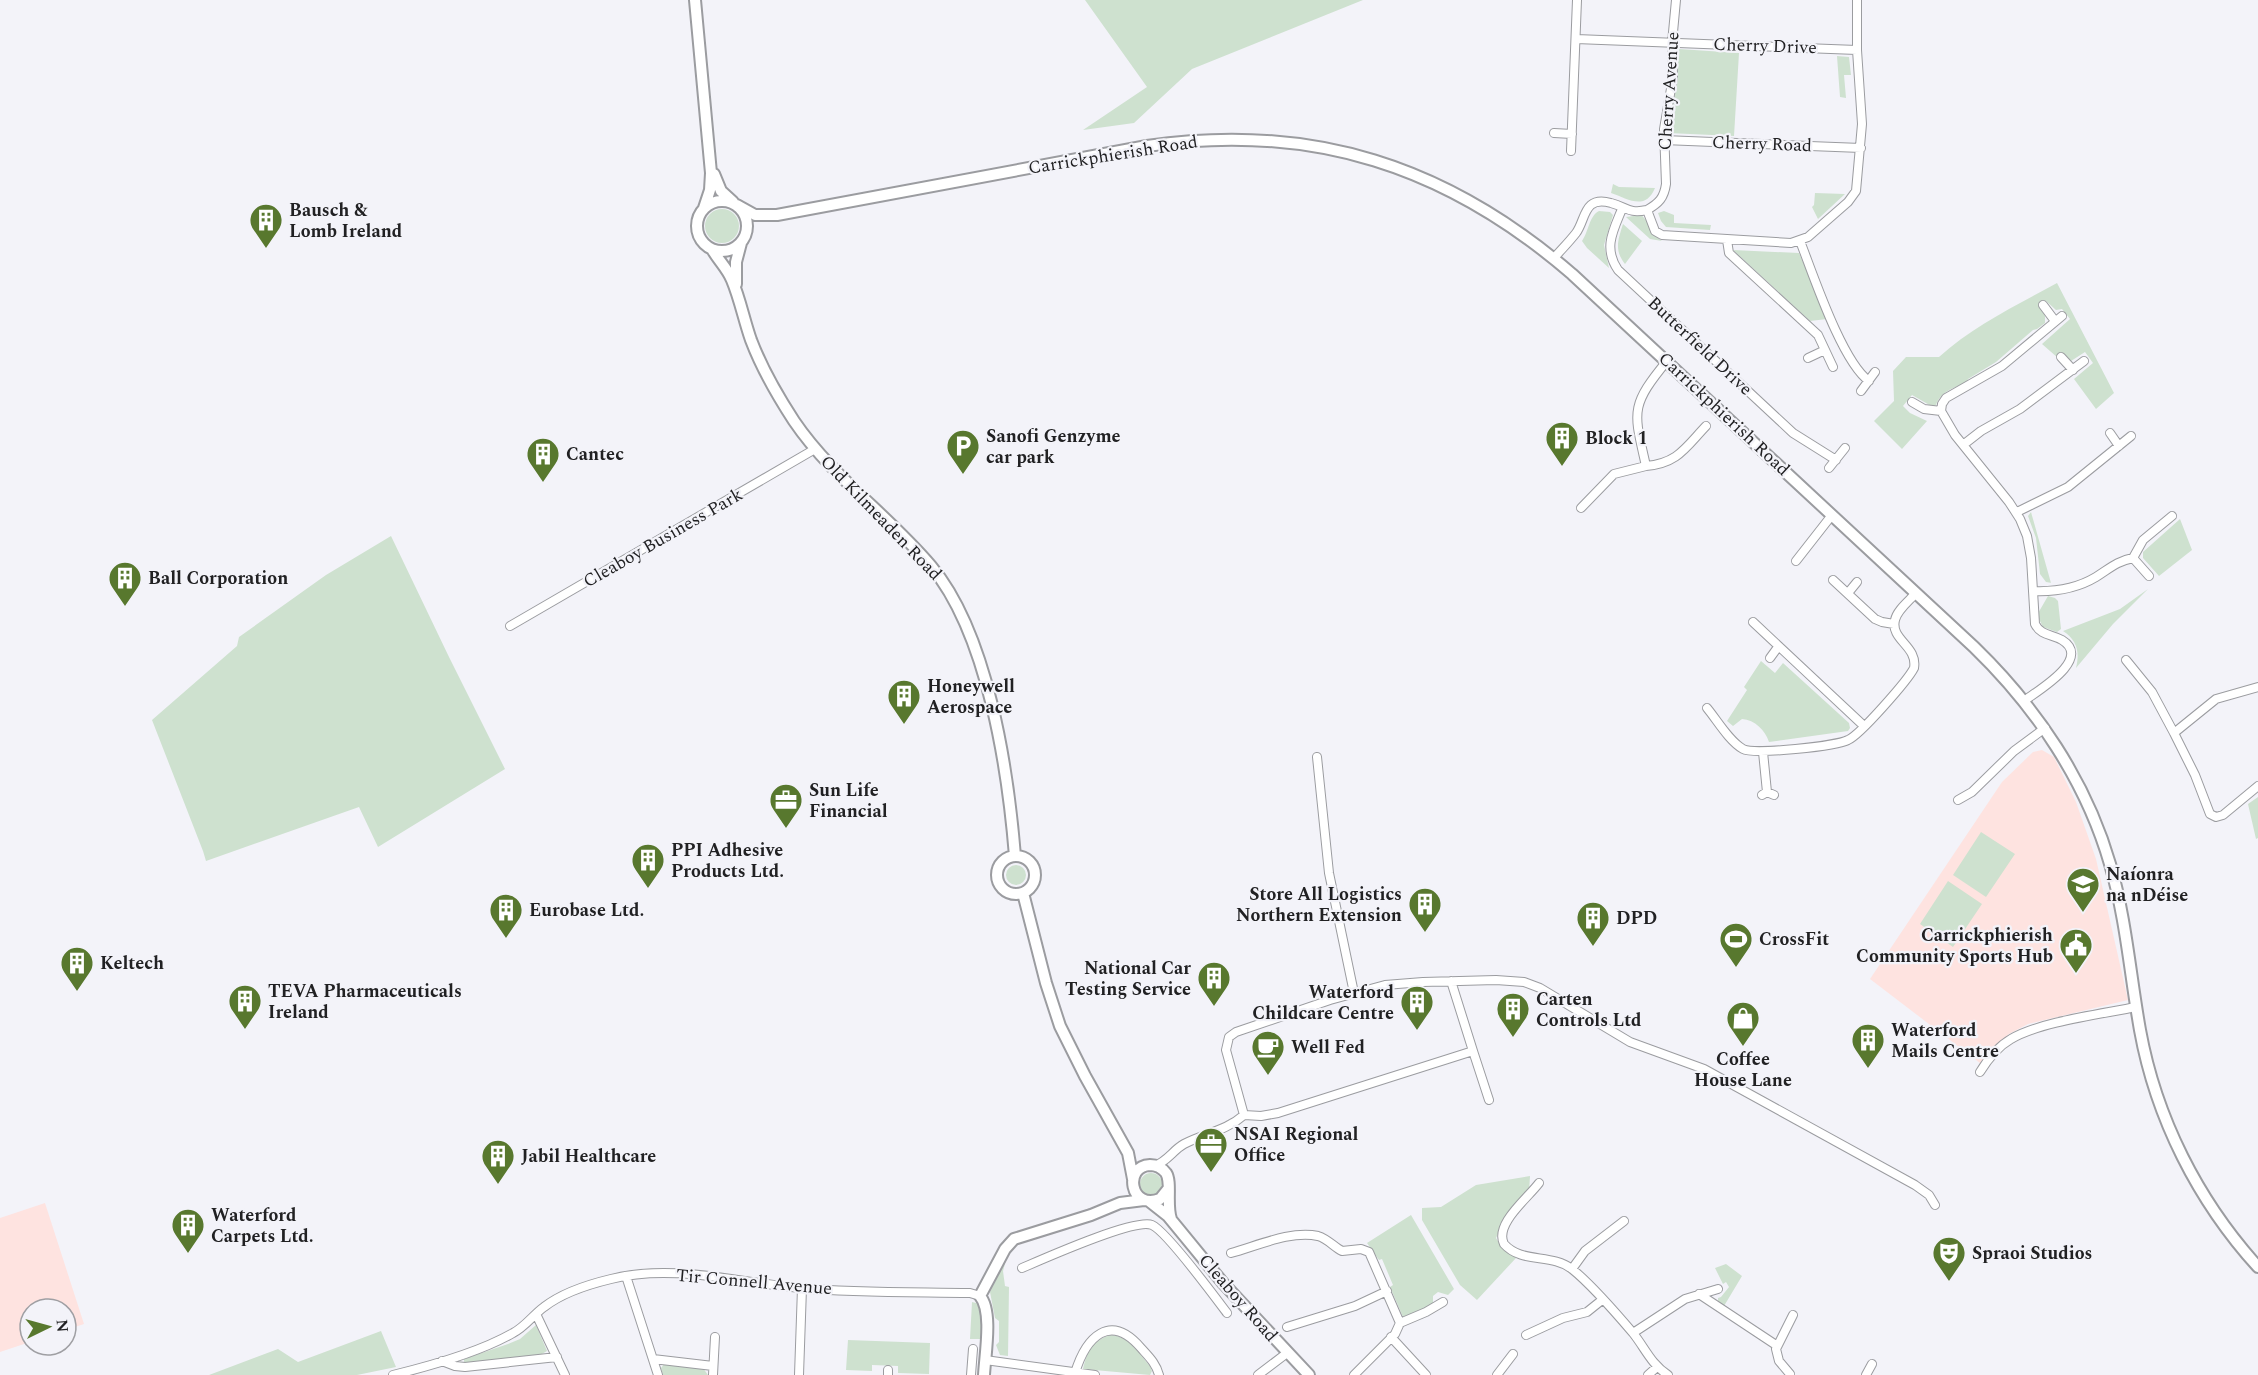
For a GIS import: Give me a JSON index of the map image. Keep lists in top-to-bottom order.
{
  "streets": {
    "street": [
      "Cherry Drive",
      "Cherry Avenue",
      "Cherry Road",
      "Carrickphierish Road",
      "Butterfield Drive",
      "Old Kilmeaden Road",
      "Cleaboy Business Park",
      "Tir Connell Avenue",
      "Cleaboy Road"
    ]
  },
  "crossings": [
    ["Cherry Drive", "Cherry Avenue"],
    ["Cherry Avenue", "Cherry Road"],
    ["Carrickphierish Road", "Old Kilmeaden Road"],
    ["Old Kilmeaden Road", "Cleaboy Business Park"]
  ],
  "places": {
    "building": [
      "Bausch & Lomb Ireland",
      "Block 1",
      "Cantec",
      "Ball Corporation",
      "Honeywell Aerospace",
      "PPI Adhesive Products Ltd.",
      "Store All Logistics Northern Extension",
      "Eurobase Ltd.",
      "DPD",
      "Keltech",
      "National Car Testing Service",
      "TEVA Pharmaceuticals Ireland",
      "Waterford Childcare Centre",
      "Carten Controls Ltd",
      "Waterford Mails Centre",
      "Jabil Healthcare",
      "Waterford Carpets Ltd."
    ],
    "parking": ["Sanofi Genzyme car park"],
    "office": ["Sun Life Financial", "NSAI Regional Office"],
    "school or university": ["Naíonra na nDéise"],
    "sports": ["CrossFit"],
    "public building": ["Carrickphierish Community Sports Hub"],
    "shop": ["Coffee House Lane"],
    "cafe": ["Well Fed"],
    "theatre": ["Spraoi Studios"]
  },
  "north": "right"
}
